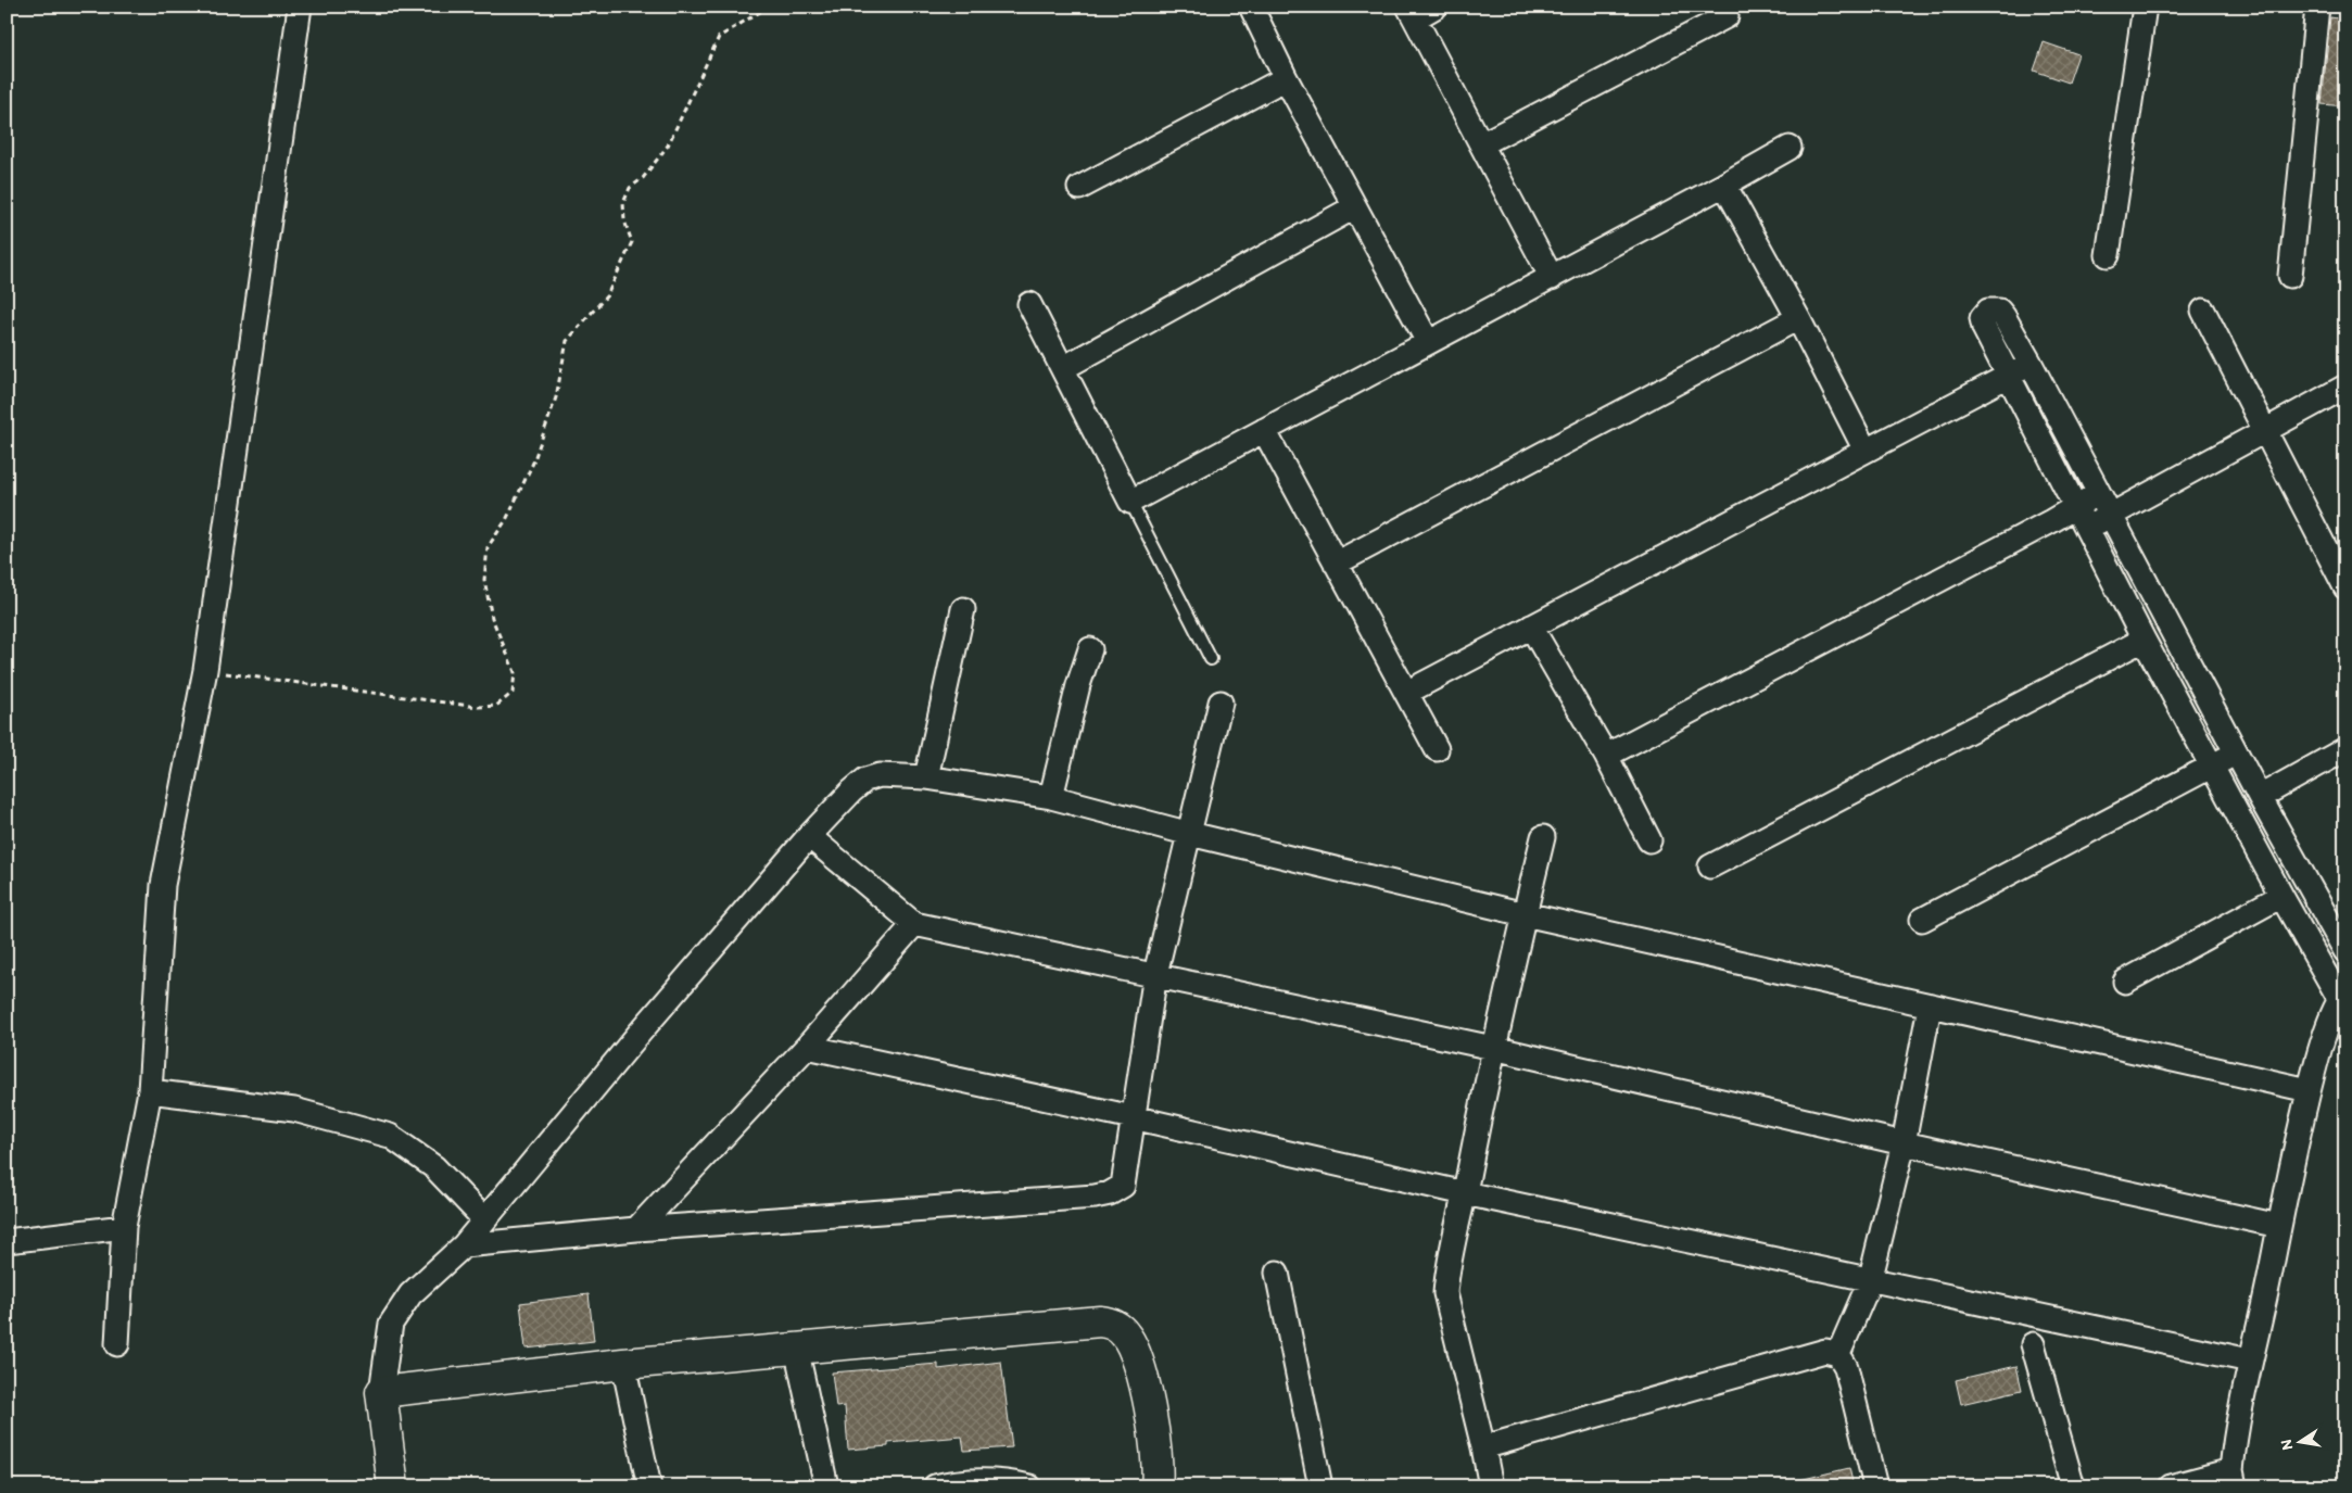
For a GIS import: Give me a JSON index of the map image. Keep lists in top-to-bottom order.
{
  "north": "left"
}
